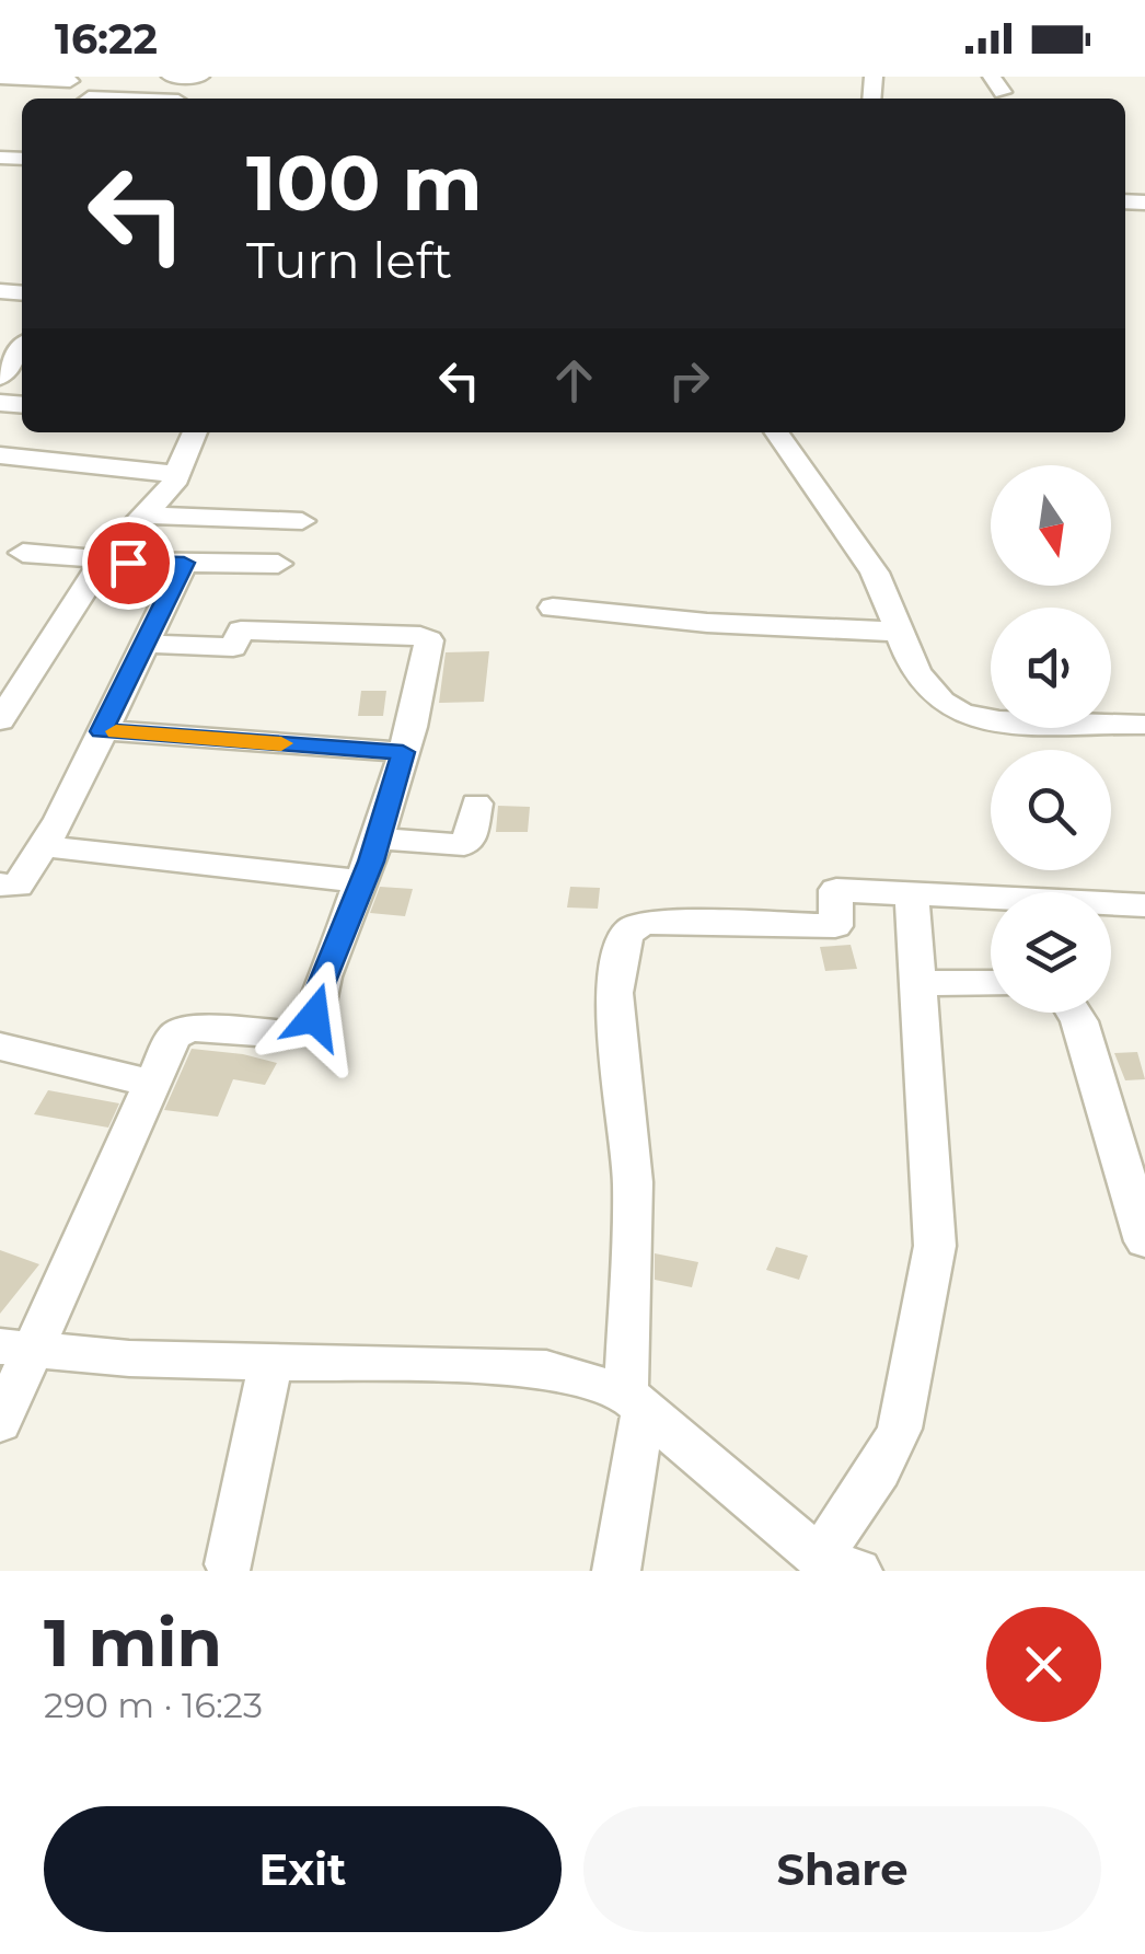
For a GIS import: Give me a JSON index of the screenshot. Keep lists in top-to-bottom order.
{
  "north": "bottom",
  "page": {
    "status": "16:22",
    "turn": ["100 m", "Turn left"],
    "heading": ["1 min", "290 m · 16:23"],
    "buttons": ["Exit", "Share"]
  }
}
